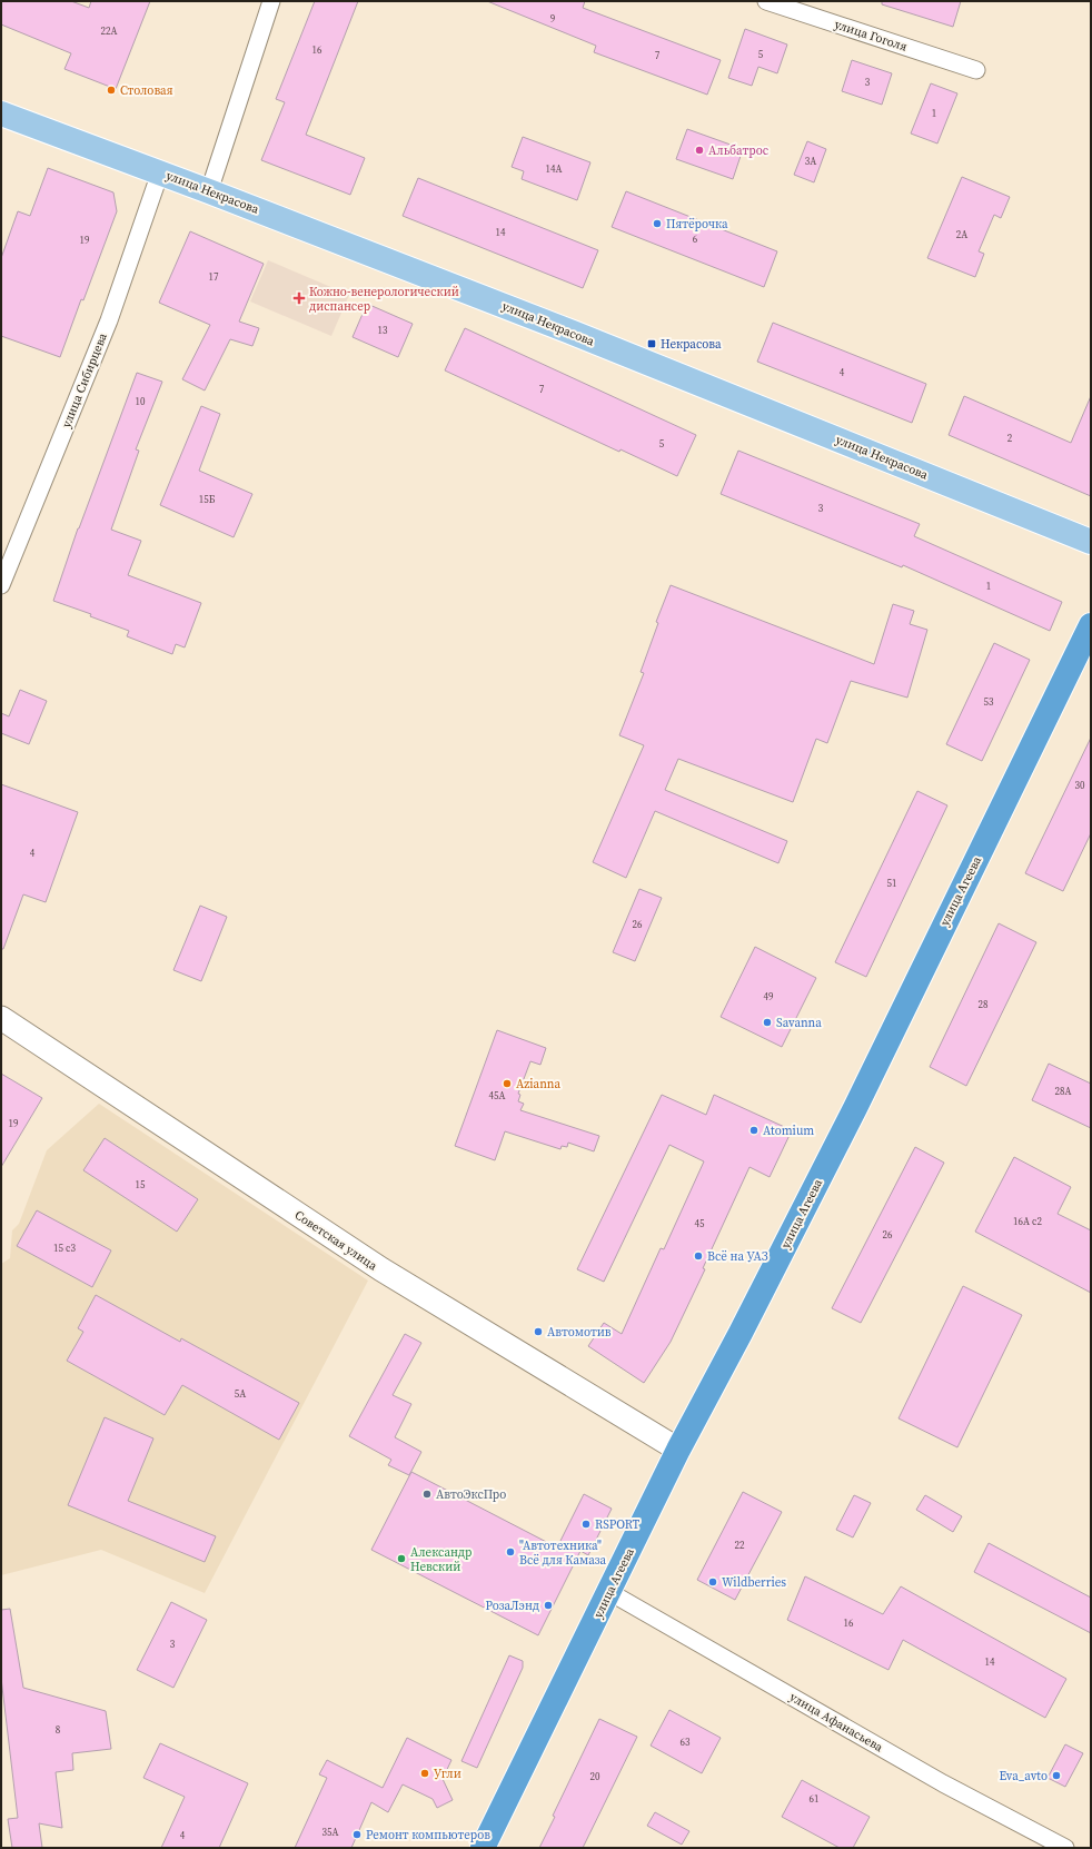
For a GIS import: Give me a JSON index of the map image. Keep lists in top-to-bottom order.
{
  "streets": {
    "highway": ["улица Агеева"],
    "main road": ["улица Некрасова", "Советская улица"],
    "street": ["улица Гоголя", "улица Сибирцева", "улица Афанасьева"]
  },
  "crossings": [
    ["улица Некрасова", "улица Сибирцева"],
    ["улица Агеева", "Советская улица"],
    ["улица Агеева", "улица Афанасьева"]
  ],
  "places": {
    "other": [
      "Столовая",
      "Альбатрос",
      "Пятёрочка",
      "Savanna",
      "Azianna",
      "Atomium",
      "Всё на УАЗ",
      "Автомотив",
      "АвтоЭксПро",
      "RSPORT",
      "\"Автотехника\" Всё для Камаза",
      "Александр Невский",
      "Wildberries",
      "РозаЛэнд",
      "Угли",
      "Eva_avto",
      "Ремонт компьютеров"
    ],
    "health": ["Кожно-венерологический диспансер"],
    "transit": ["Некрасова"]
  },
  "house_numbers": [
    "9",
    "22А",
    "16",
    "5",
    "7",
    "3",
    "1",
    "3А",
    "14А",
    "14",
    "2А",
    "6",
    "19",
    "17",
    "13",
    "4",
    "7",
    "10",
    "2",
    "5",
    "15Б",
    "3",
    "1",
    "53",
    "30",
    "4",
    "51",
    "26",
    "49",
    "28",
    "28А",
    "45А",
    "19",
    "15",
    "16А с2",
    "45",
    "26",
    "15 с3",
    "5А",
    "22",
    "16",
    "3",
    "14",
    "8",
    "63",
    "20",
    "61",
    "35А",
    "4"
  ]
}
